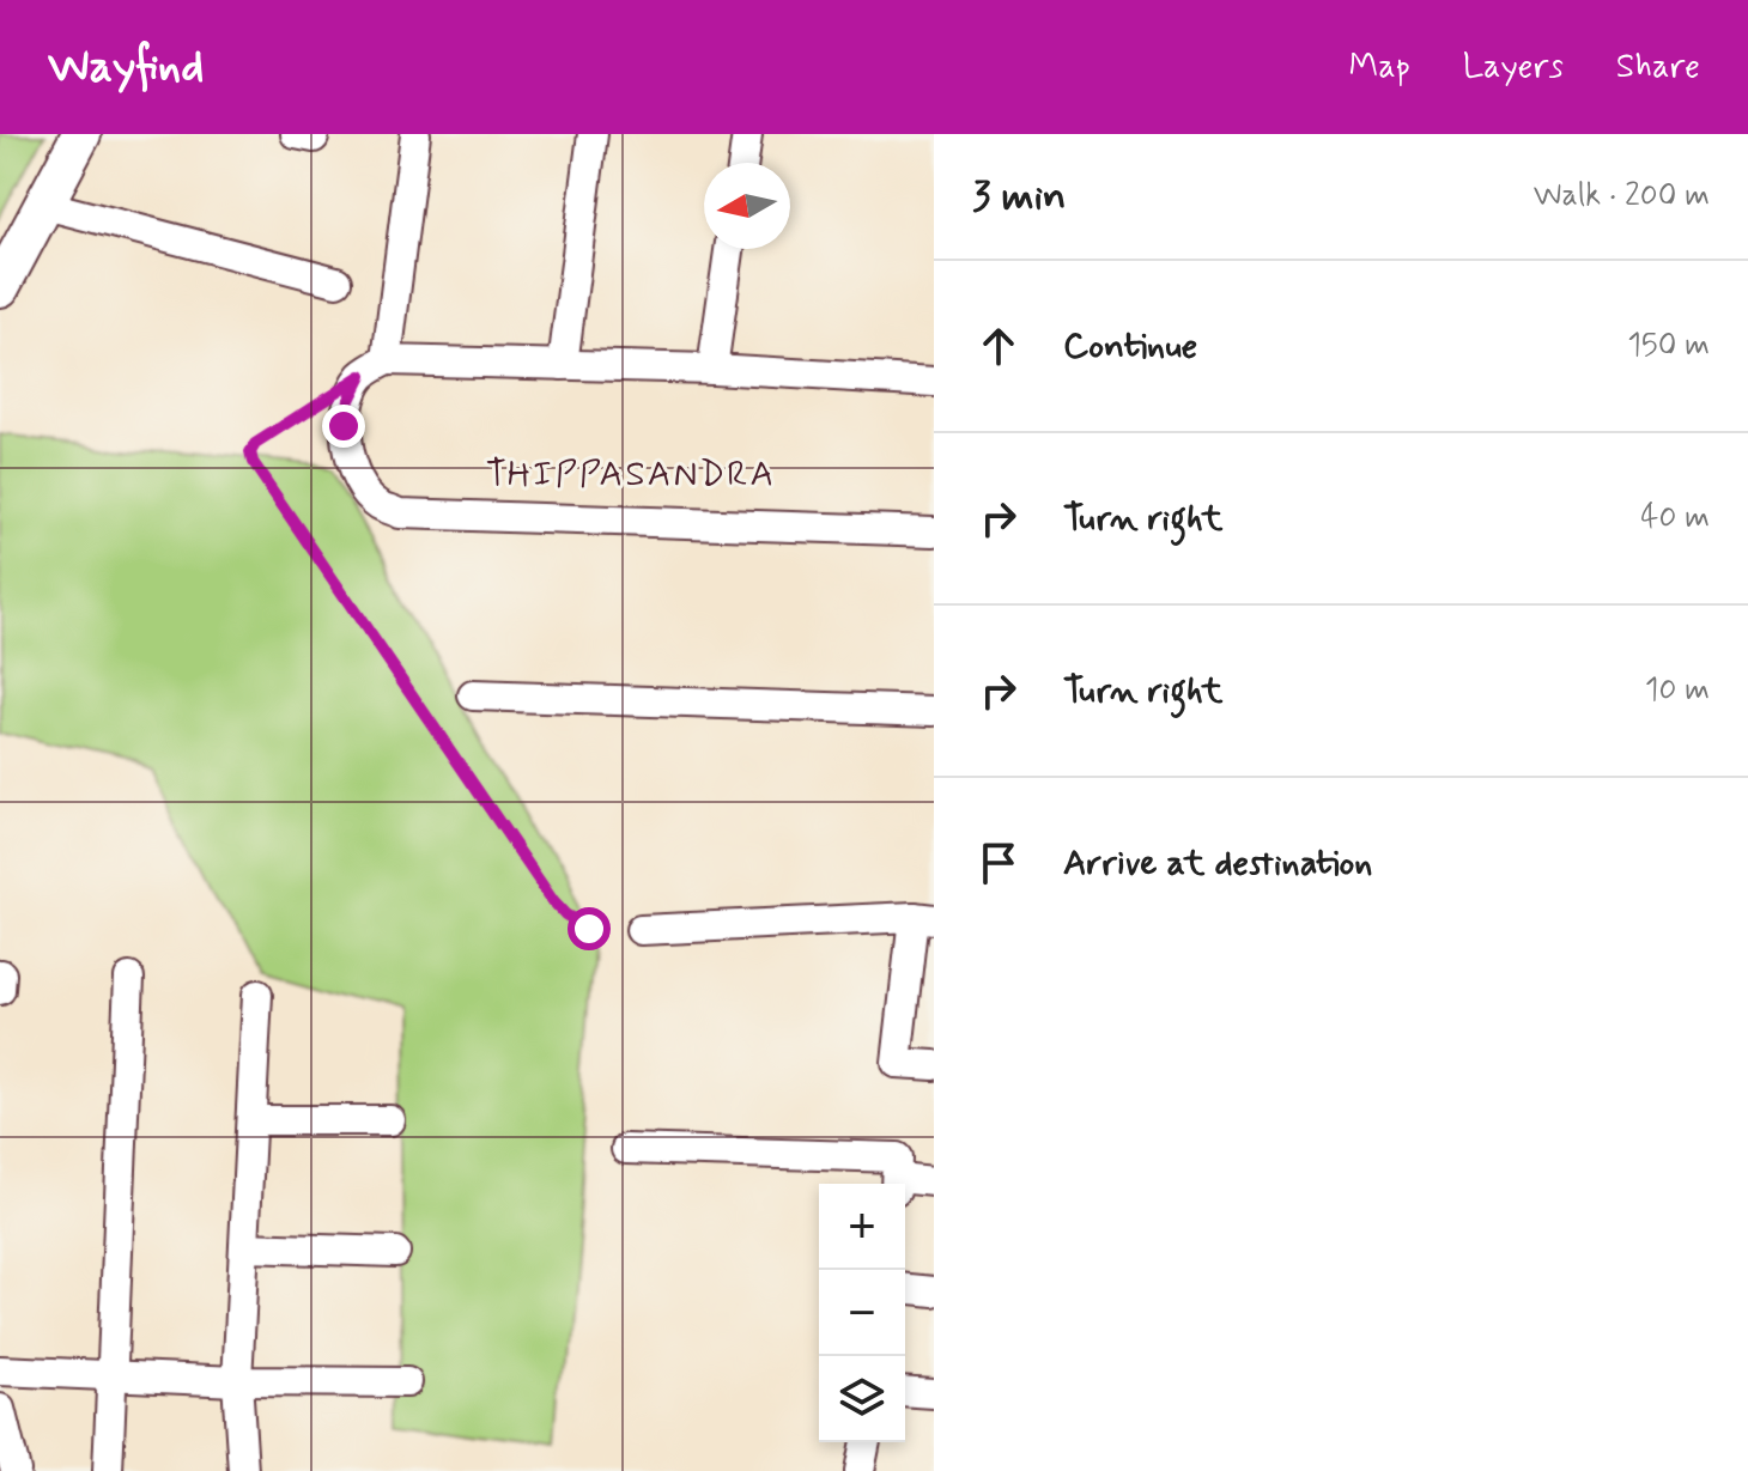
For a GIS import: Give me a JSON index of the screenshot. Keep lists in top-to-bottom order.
{
  "districts": ["THIPPASANDRA"],
  "north": "left",
  "page": {
    "header": "Wayfind",
    "nav": ["Map", "Layers", "Share"],
    "heading": ["3 min", "Walk · 200 m"],
    "list": [
      ["Continue", "150 m"],
      ["Turn right", "40 m"],
      ["Turn right", "10 m"],
      "Arrive at destination"
    ],
    "map_buttons": ["+", "−"]
  }
}
